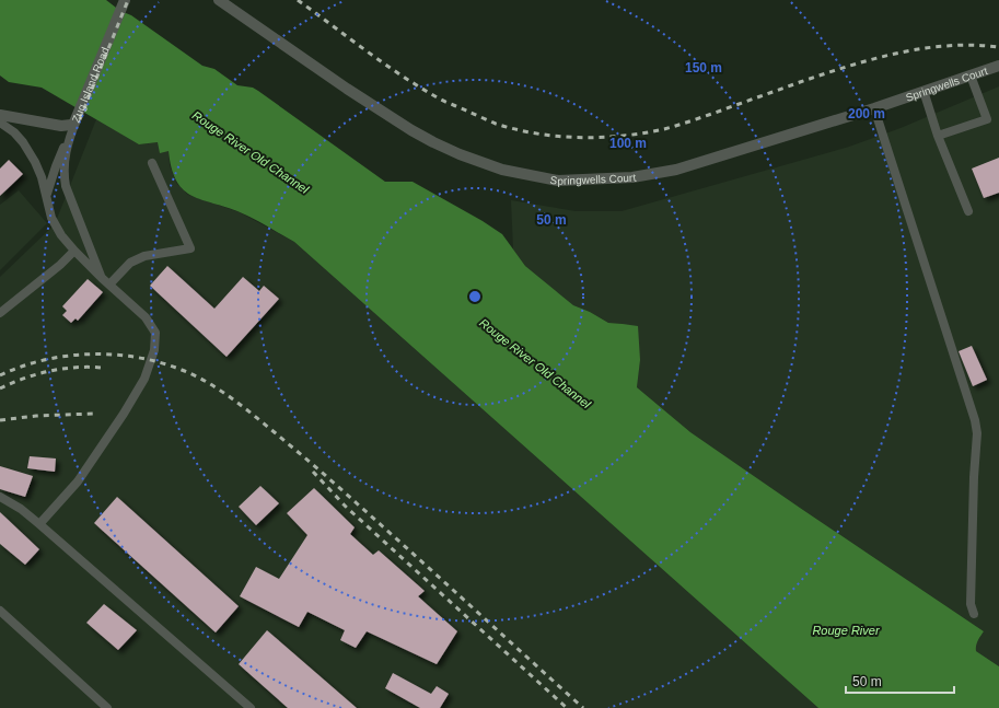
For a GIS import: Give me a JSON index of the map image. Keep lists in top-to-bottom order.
{
  "streets": {
    "street": ["Springwells Court", "Zug Island Road"]
  },
  "water": ["Rouge River Old Channel", "Rouge River"],
  "scale_bar": "50 m",
  "rings": [
    "150 m",
    "200 m",
    "100 m",
    "50 m"
  ]
}
